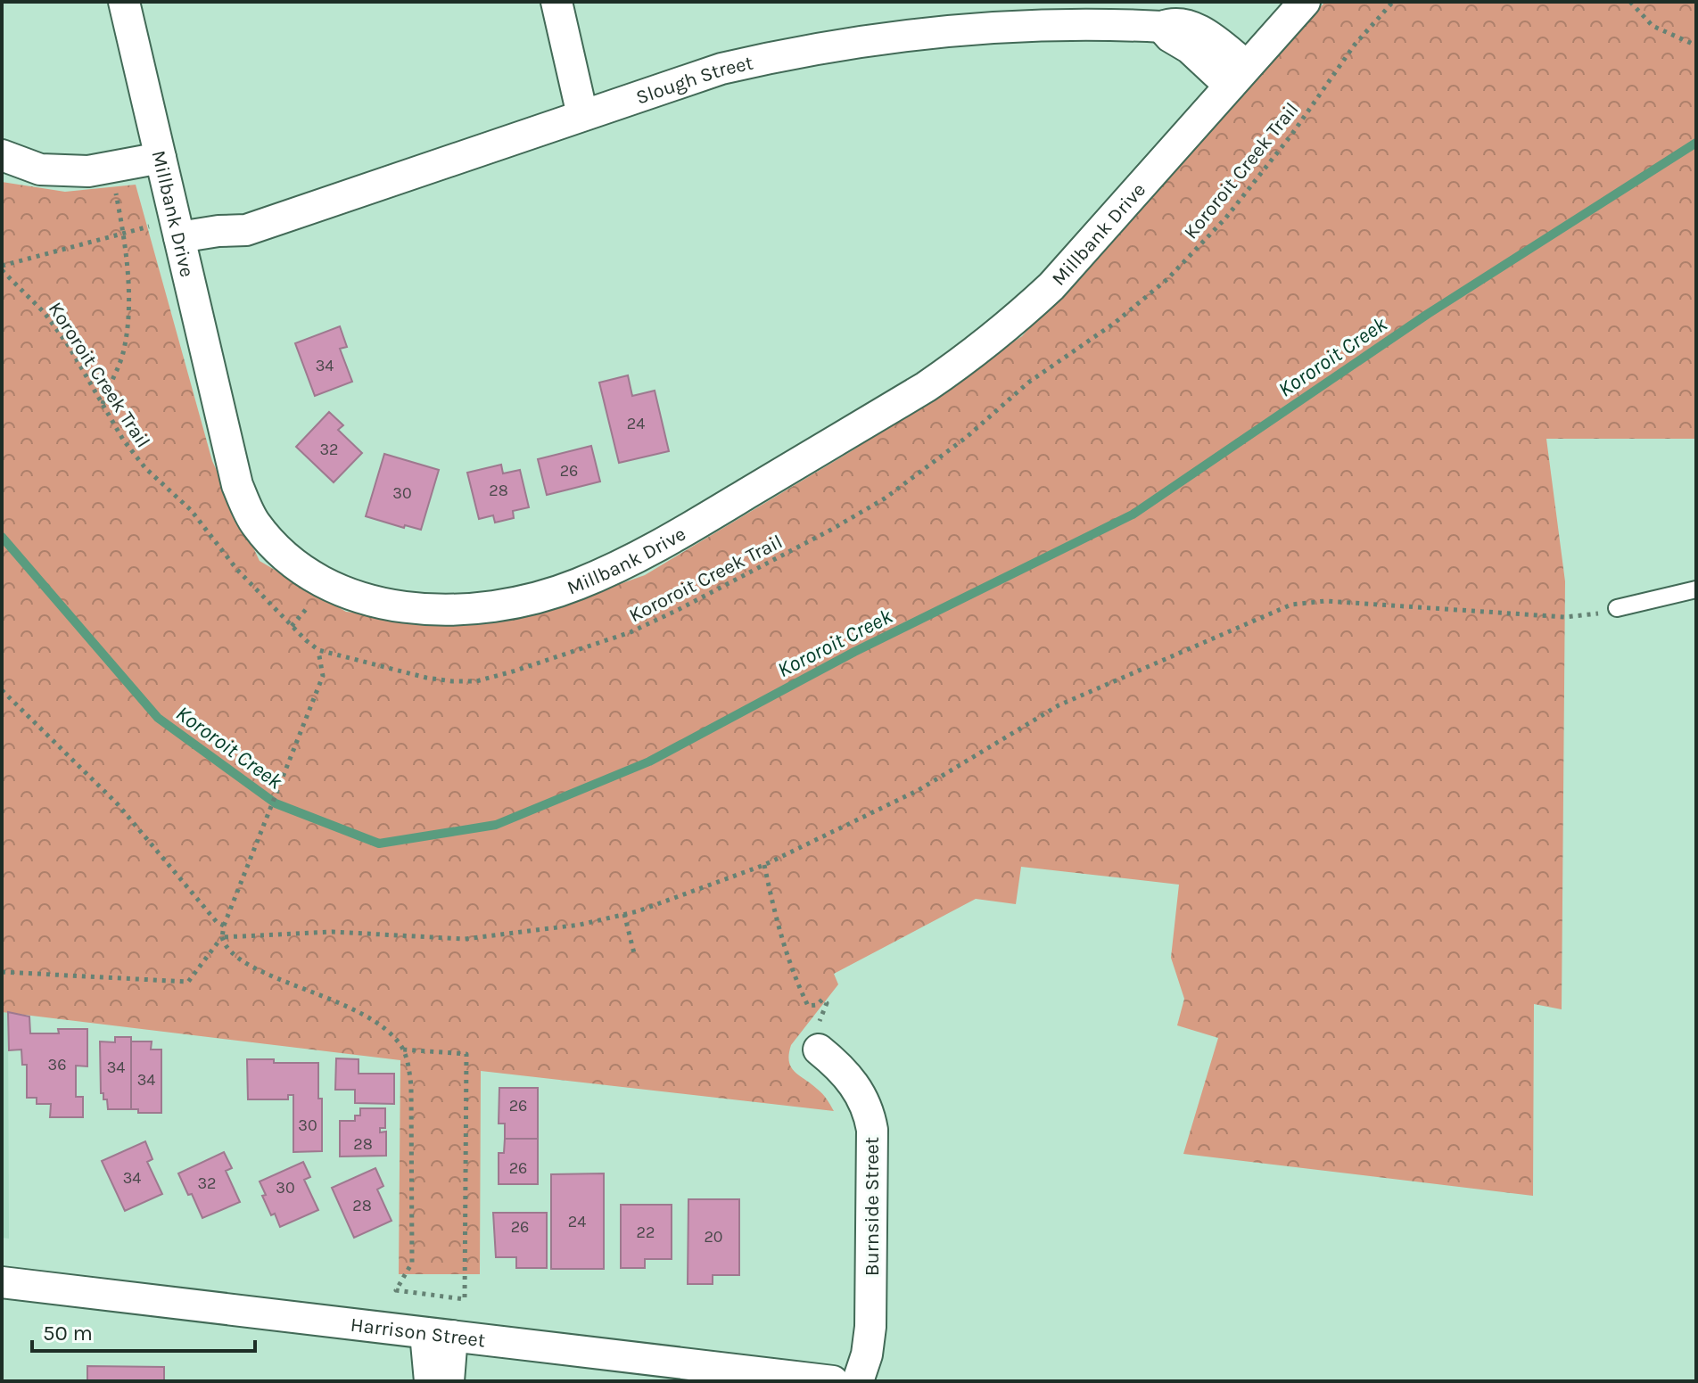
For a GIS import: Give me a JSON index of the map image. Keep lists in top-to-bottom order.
{
  "streets": {
    "street": [
      "Slough Street",
      "Millbank Drive",
      "Burnside Street",
      "Harrison Street"
    ],
    "path": ["Kororoit Creek Trail"]
  },
  "crossings": [
    ["Slough Street", "Millbank Drive"]
  ],
  "water": ["Kororoit Creek"],
  "house_numbers": [
    "34",
    "24",
    "32",
    "26",
    "28",
    "30",
    "36",
    "34",
    "34",
    "26",
    "30",
    "28",
    "26",
    "34",
    "32",
    "30",
    "28",
    "24",
    "26",
    "22",
    "20"
  ],
  "scale_bar": "50 m"
}
